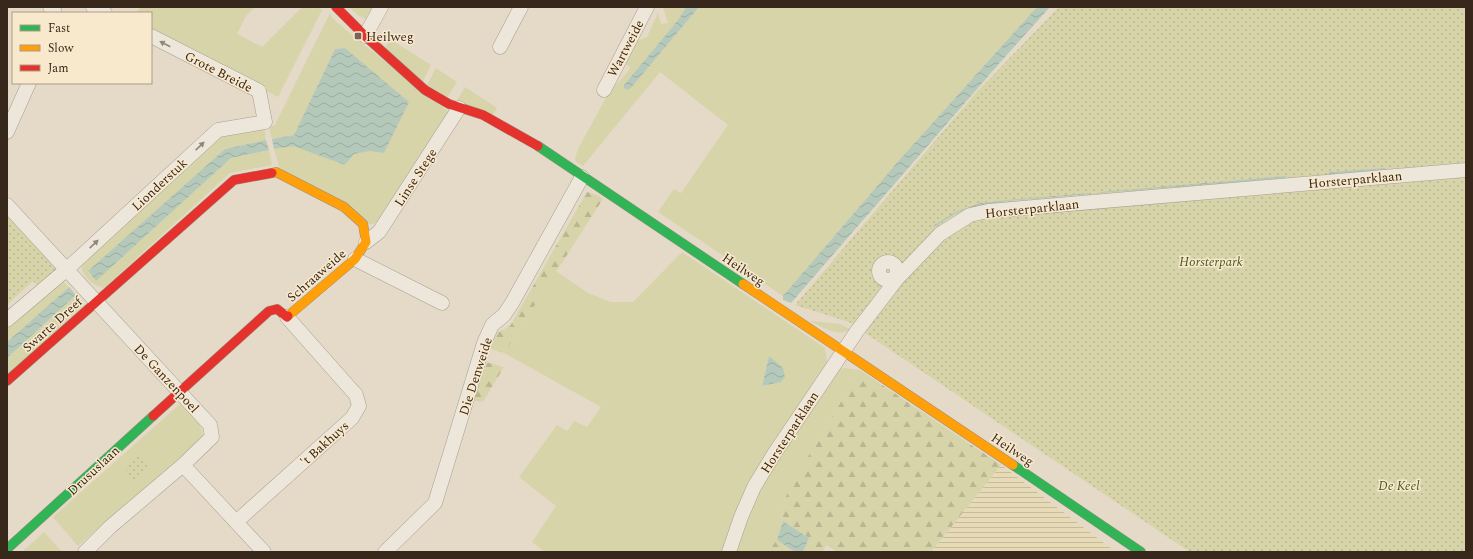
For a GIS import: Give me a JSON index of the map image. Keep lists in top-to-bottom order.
{
  "streets": {
    "street": [
      "Wartweide",
      "Grote Breide",
      "Linse Stege",
      "Horsterparklaan",
      "Lionderstuk",
      "Heilweg",
      "Schraaweide",
      "Swarte Dreef",
      "Die Denweide",
      "De Ganzenpoel",
      "'t Bakhuys",
      "Drususlaan"
    ]
  },
  "crossings": [
    ["Grote Breide", "Lionderstuk"],
    ["Linse Stege", "Heilweg"],
    ["Linse Stege", "Schraaweide"],
    ["Horsterparklaan", "Heilweg"],
    ["Lionderstuk", "De Ganzenpoel"],
    ["Heilweg", "Die Denweide"],
    ["Schraaweide", "De Ganzenpoel"],
    ["Schraaweide", "'t Bakhuys"],
    ["Schraaweide", "Drususlaan"],
    ["Swarte Dreef", "De Ganzenpoel"],
    ["De Ganzenpoel", "Drususlaan"]
  ],
  "one_way": ["Grote Breide", "Lionderstuk"],
  "parks": ["Horsterpark", "De Keel"],
  "places": {
    "transit": ["Heilweg"]
  },
  "legend": ["Fast", "Slow", "Jam"]
}
